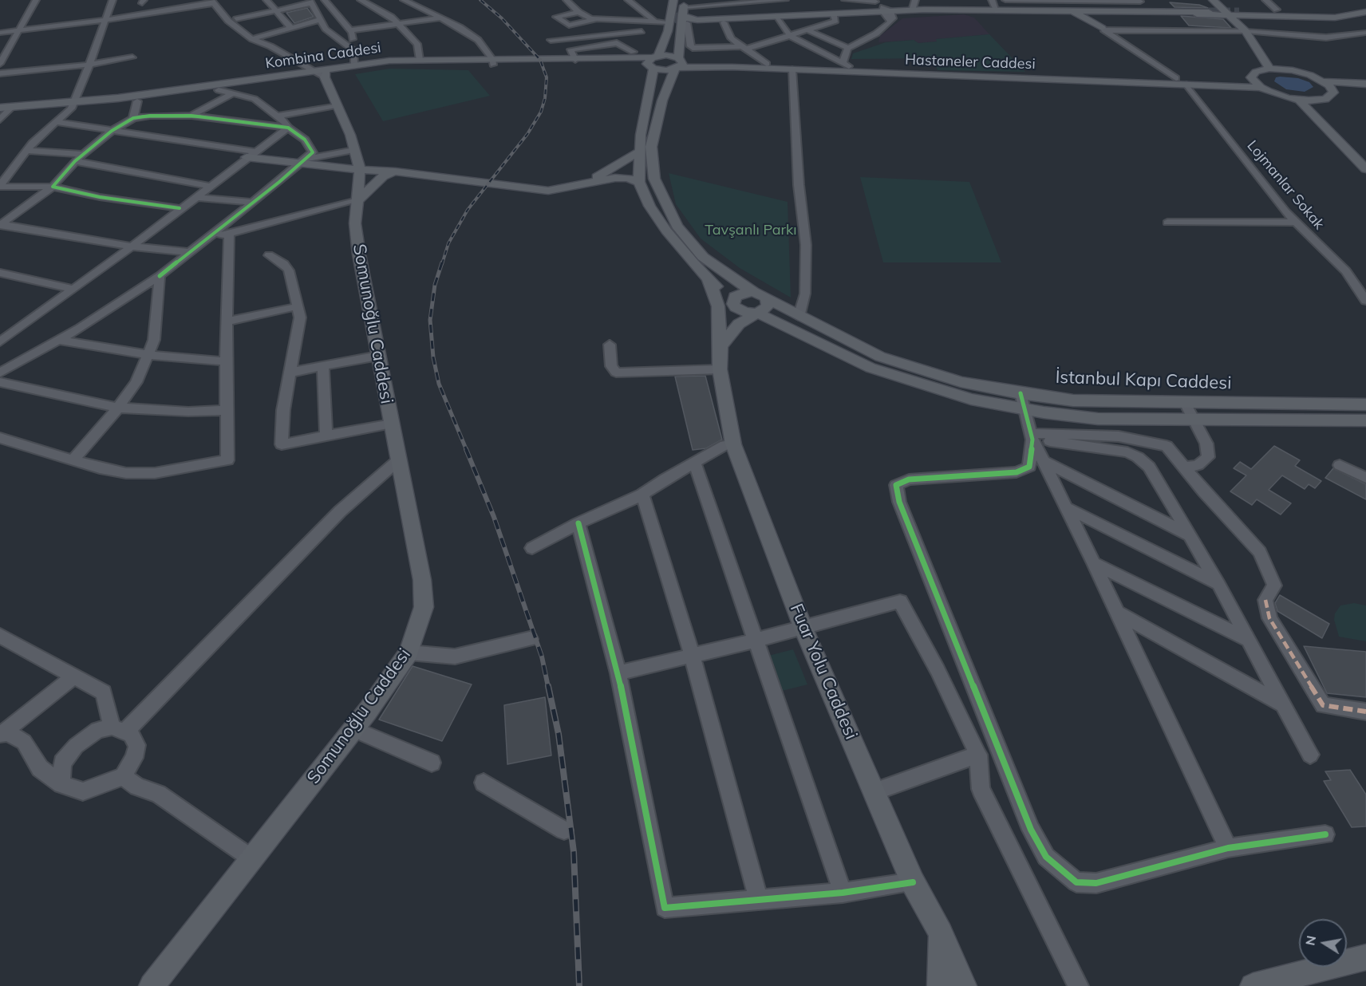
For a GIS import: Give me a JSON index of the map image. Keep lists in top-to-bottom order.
{
  "streets": {
    "main road": [
      "Kombina Caddesi",
      "Hastaneler Caddesi",
      "Somunoğlu Caddesi",
      "İstanbul Kapı Caddesi",
      "Fuar Yolu Caddesi"
    ],
    "street": ["Lojmanlar Sokak"]
  },
  "crossings": [
    ["Hastaneler Caddesi", "Lojmanlar Sokak"],
    ["Hastaneler Caddesi", "İstanbul Kapı Caddesi"]
  ],
  "parks": ["Tavşanlı Parkı"],
  "north": "left"
}
